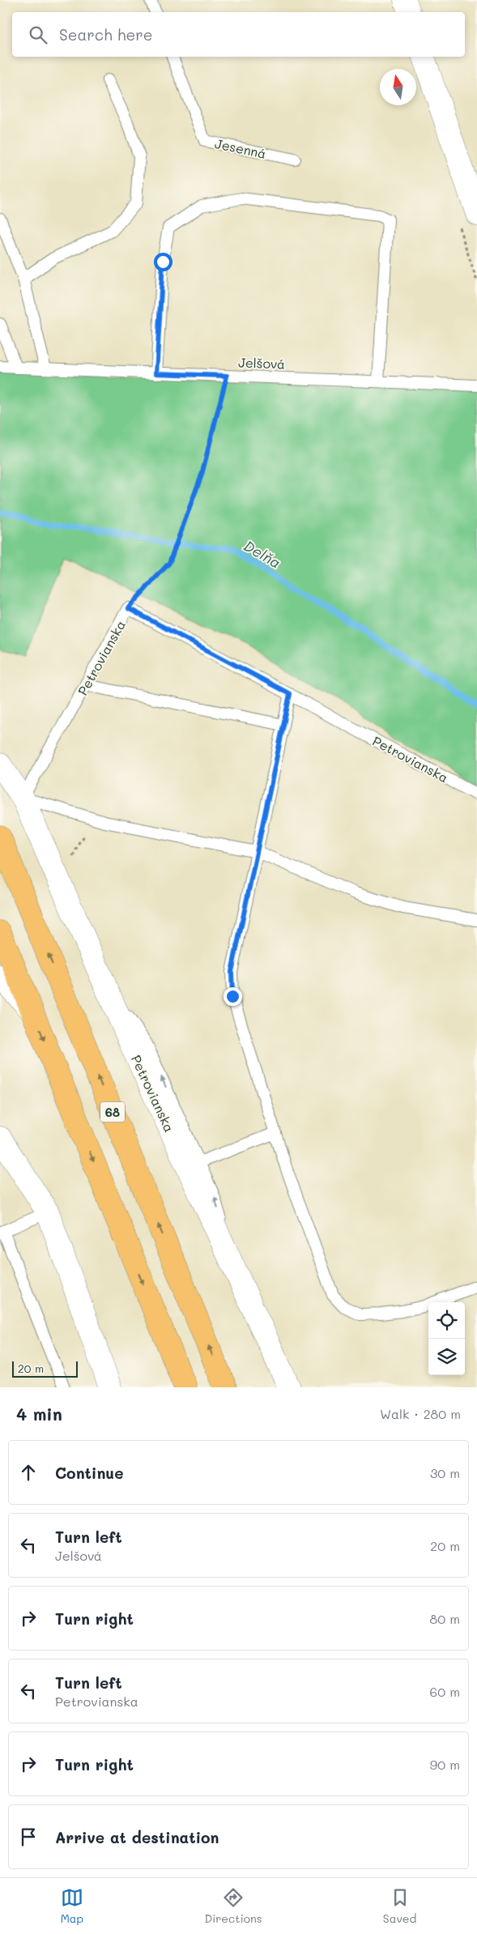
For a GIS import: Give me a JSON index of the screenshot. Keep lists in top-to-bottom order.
{
  "streets": {
    "main road": ["68"],
    "street": ["Petrovianska"],
    "lane": ["Jesenná", "Jelšová"]
  },
  "water": ["Delňa"],
  "scale_bar": "20 m",
  "north": "top",
  "page": {
    "search": "Search here",
    "scale": "20 m",
    "heading": ["4 min", "Walk · 280 m"],
    "list": [
      ["Continue", "30 m"],
      ["Turn left", "Jelšová", "20 m"],
      ["Turn right", "80 m"],
      ["Turn left", "Petrovianska", "60 m"],
      ["Turn right", "90 m"],
      "Arrive at destination"
    ],
    "nav": ["Map", "Directions", "Saved"]
  }
}
